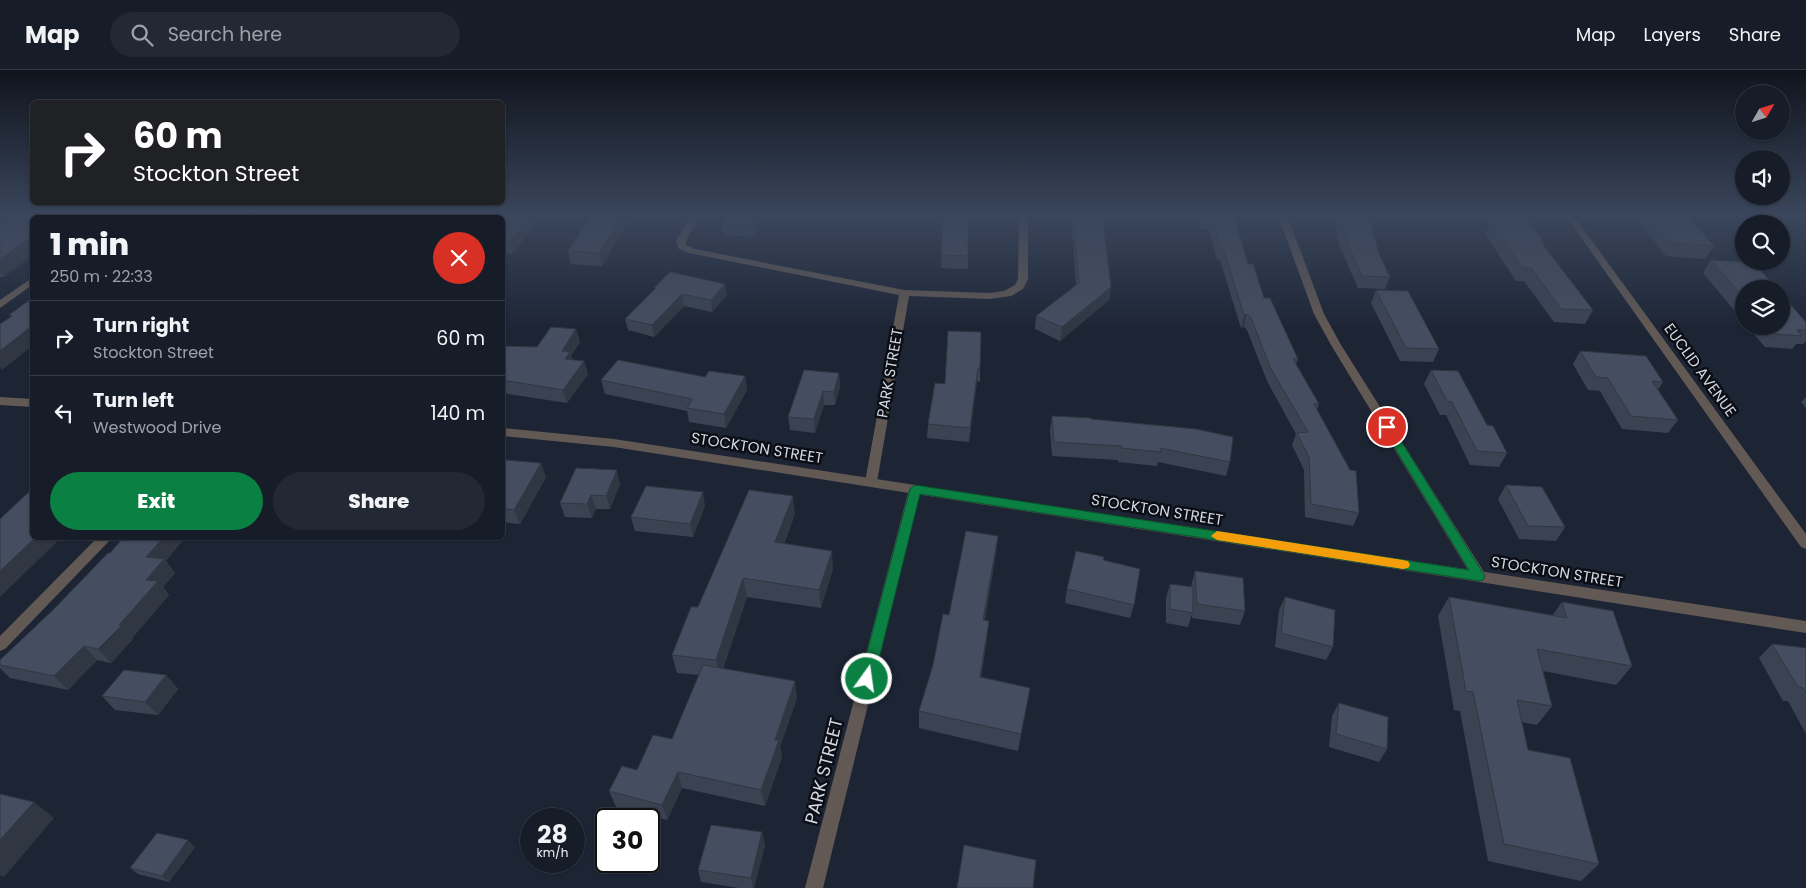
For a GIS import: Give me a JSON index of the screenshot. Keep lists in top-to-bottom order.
{
  "streets": {
    "street": ["EUCLID AVENUE", "PARK STREET", "STOCKTON STREET"]
  },
  "crossings": [
    ["PARK STREET", "STOCKTON STREET"]
  ],
  "north": "top right",
  "page": {
    "header": "Map",
    "search": "Search here",
    "nav": ["Map", "Layers", "Share"],
    "turn": ["60 m", "Stockton Street"],
    "heading": ["1 min", "250 m · 22:33"],
    "list": [
      {
        "name": "Turn right",
        "note": "Stockton Street",
        "value": "60 m"
      },
      {
        "name": "Turn left",
        "note": "Westwood Drive",
        "value": "140 m"
      }
    ],
    "buttons": ["Exit", "Share"],
    "speed": "28 km/h",
    "limit": "30"
  }
}
